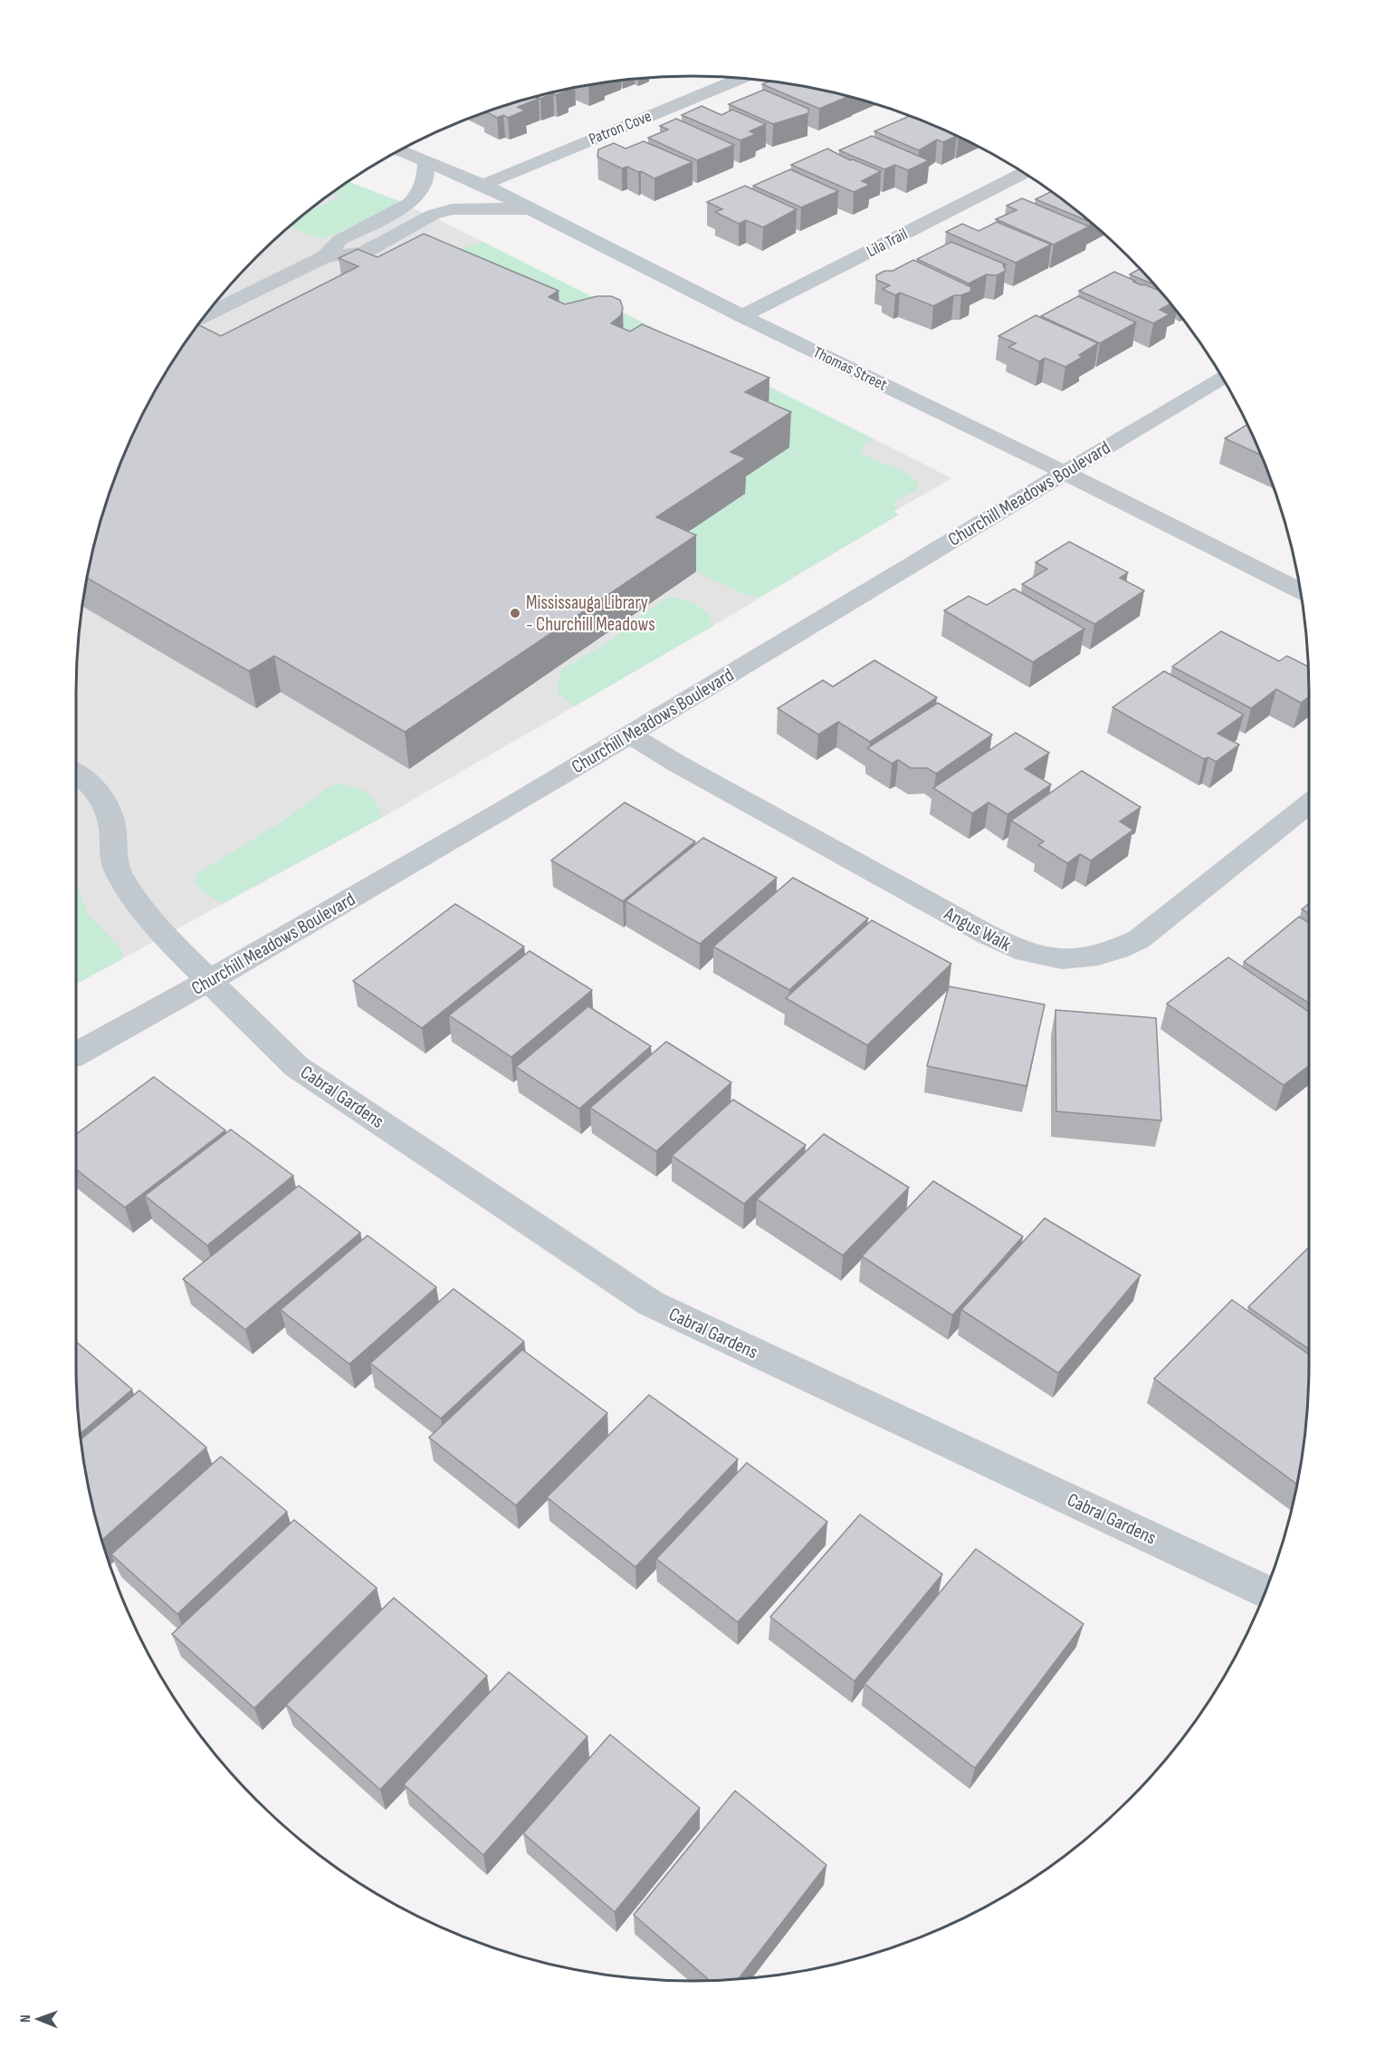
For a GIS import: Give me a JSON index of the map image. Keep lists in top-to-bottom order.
{
  "streets": {
    "street": [
      "Patron Cove",
      "Lila Trail",
      "Thomas Street",
      "Churchill Meadows Boulevard",
      "Angus Walk",
      "Cabral Gardens"
    ]
  },
  "crossings": [
    ["Patron Cove", "Thomas Street"],
    ["Lila Trail", "Thomas Street"],
    ["Thomas Street", "Churchill Meadows Boulevard"],
    ["Churchill Meadows Boulevard", "Angus Walk"],
    ["Churchill Meadows Boulevard", "Cabral Gardens"]
  ],
  "places": ["Mississauga Library - Churchill Meadows"],
  "north": "left"
}
